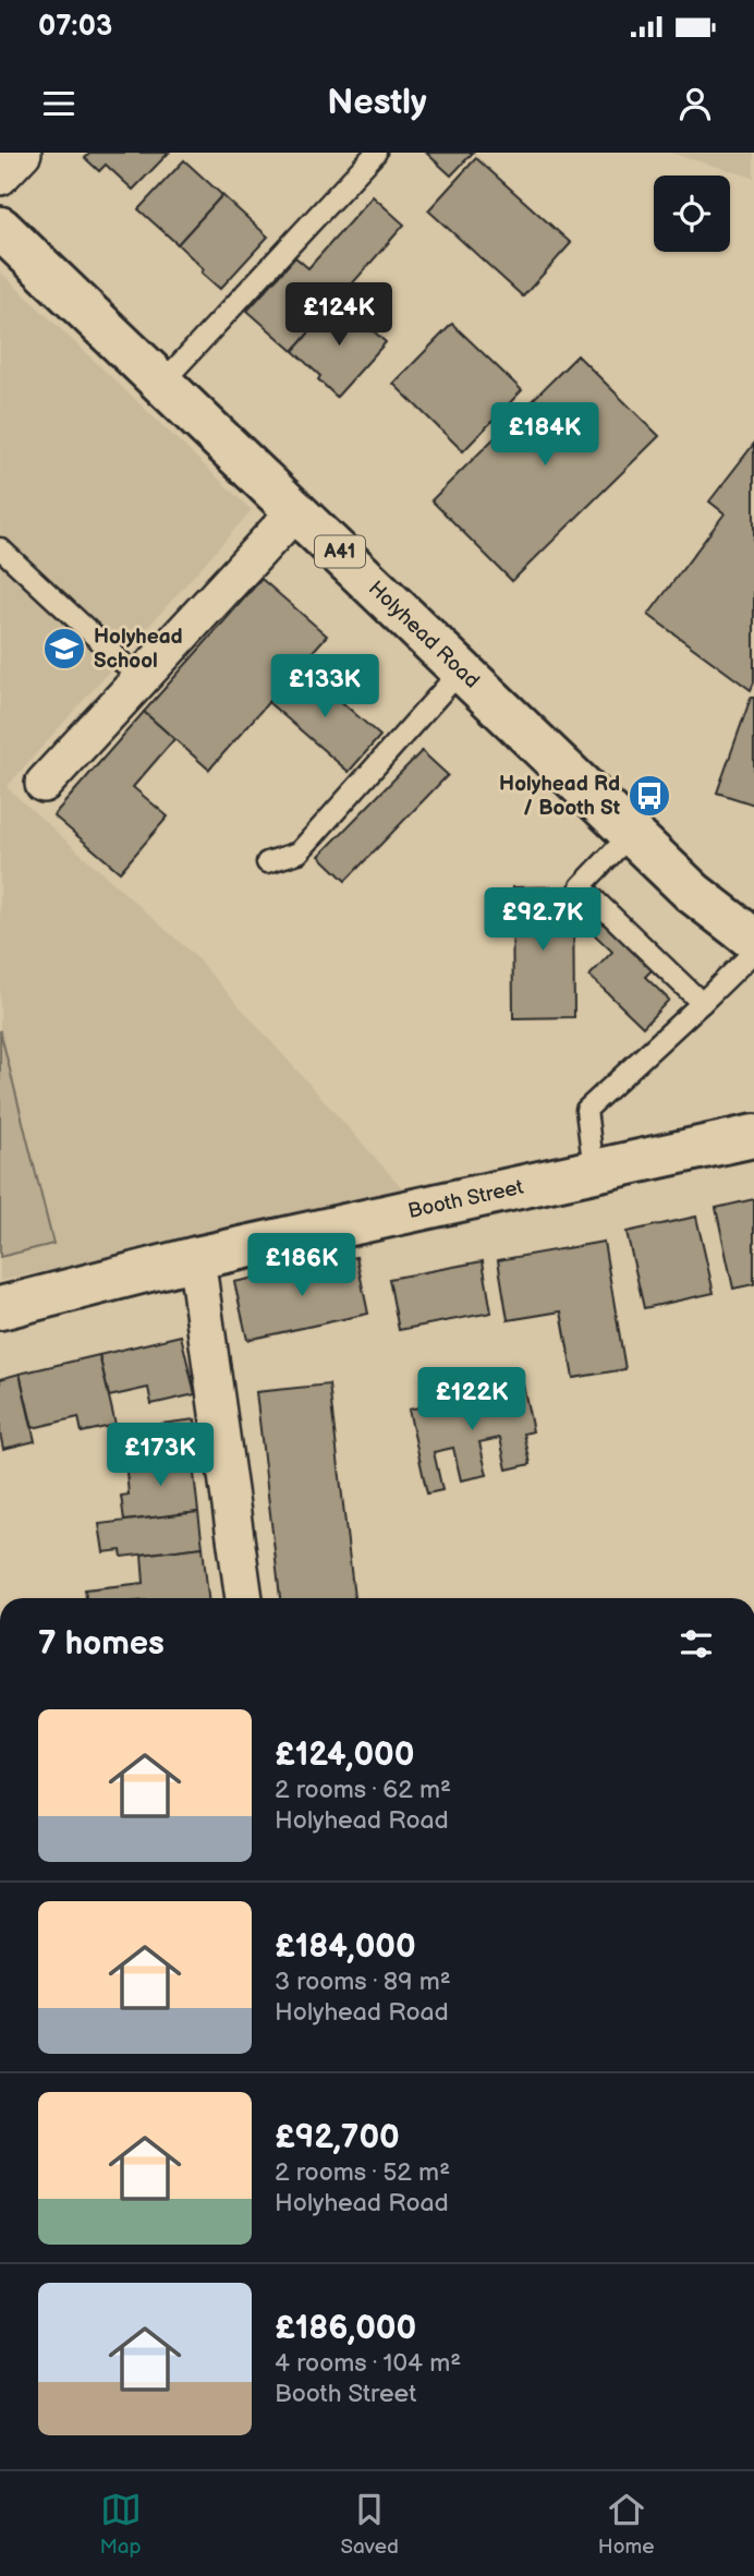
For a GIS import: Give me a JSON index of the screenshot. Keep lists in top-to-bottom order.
{
  "streets": {
    "main road": ["A41", "Holyhead Road", "Booth Street"]
  },
  "places": {
    "school or university": ["Holyhead School"],
    "bus stop": ["Holyhead Rd / Booth St"]
  },
  "page": {
    "status": "07:03",
    "header": "Nestly",
    "price": [
      "£124K",
      "£184K",
      "£133K",
      "£92.7K",
      "£186K",
      "£122K",
      "£173K"
    ],
    "heading": "7 homes",
    "list": [
      {
        "name": "£124,000",
        "note": "2 rooms · 62 m² · Holyhead Road"
      },
      {
        "name": "£184,000",
        "note": "3 rooms · 89 m² · Holyhead Road"
      },
      {
        "name": "£92,700",
        "note": "2 rooms · 52 m² · Holyhead Road"
      },
      {
        "name": "£186,000",
        "note": "4 rooms · 104 m² · Booth Street"
      }
    ],
    "tabs": ["Map", "Saved", "Home"]
  }
}
